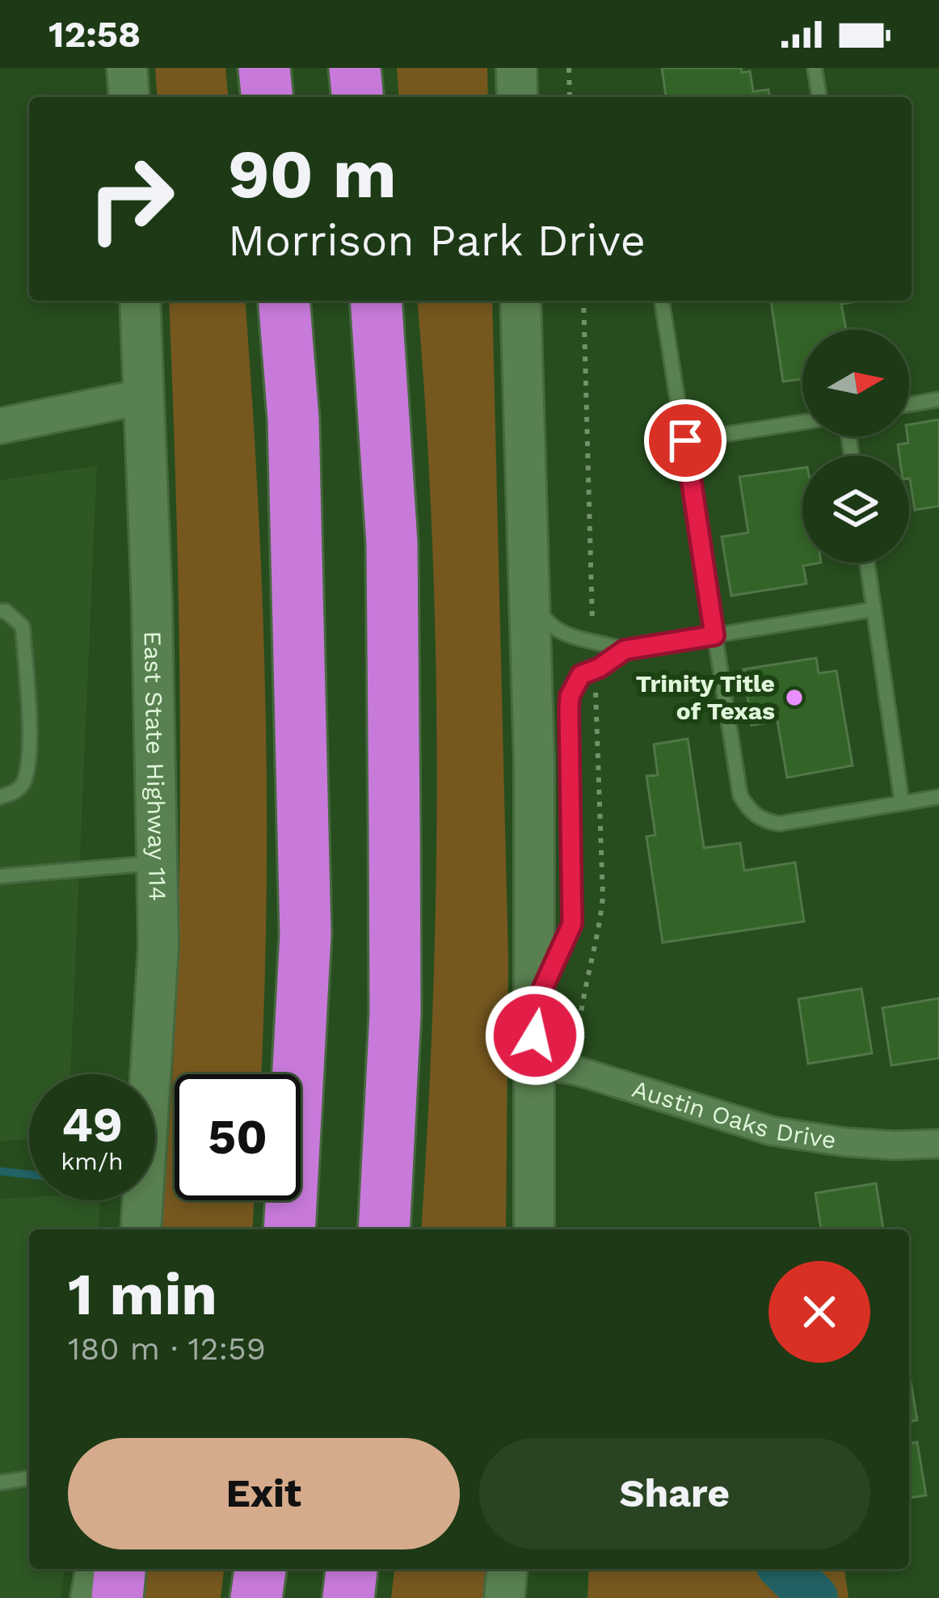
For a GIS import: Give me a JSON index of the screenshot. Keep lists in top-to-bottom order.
{
  "streets": {
    "main road": ["East State Highway 114"],
    "street": ["Austin Oaks Drive"]
  },
  "places": ["Trinity Title of Texas"],
  "north": "right",
  "page": {
    "status": "12:58",
    "turn": ["90 m", "Morrison Park Drive"],
    "speed": "49 km/h",
    "limit": "50",
    "heading": ["1 min", "180 m · 12:59"],
    "buttons": ["Exit", "Share"]
  }
}
